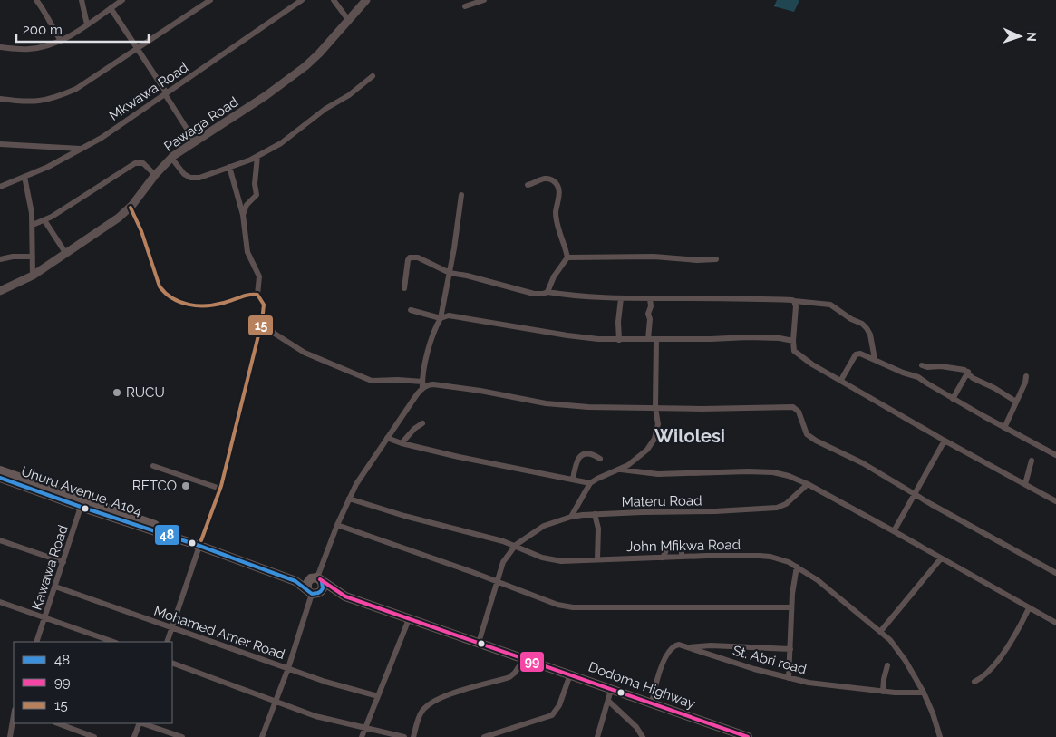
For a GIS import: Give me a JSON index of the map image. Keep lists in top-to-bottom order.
{
  "streets": {
    "highway": ["Uhuru Avenue, A104", "Dodoma Highway"],
    "main road": ["Pawaga Road"],
    "street": [
      "Mkwawa Road",
      "Materu Road",
      "John Mfikwa Road",
      "Kawawa Road",
      "Mohamed Amer Road",
      "St. Abri road"
    ]
  },
  "crossings": [
    ["Uhuru Avenue, A104", "Kawawa Road"],
    ["Materu Road", "John Mfikwa Road"],
    ["John Mfikwa Road", "St. Abri road"],
    ["Kawawa Road", "Mohamed Amer Road"]
  ],
  "districts": ["Wilolesi"],
  "places": ["RUCU", "RETCO"],
  "lines": ["transit line 15", "transit line 48", "transit line 99"],
  "legend": ["48", "99", "15"],
  "scale_bar": "200 m",
  "north": "right"
}
